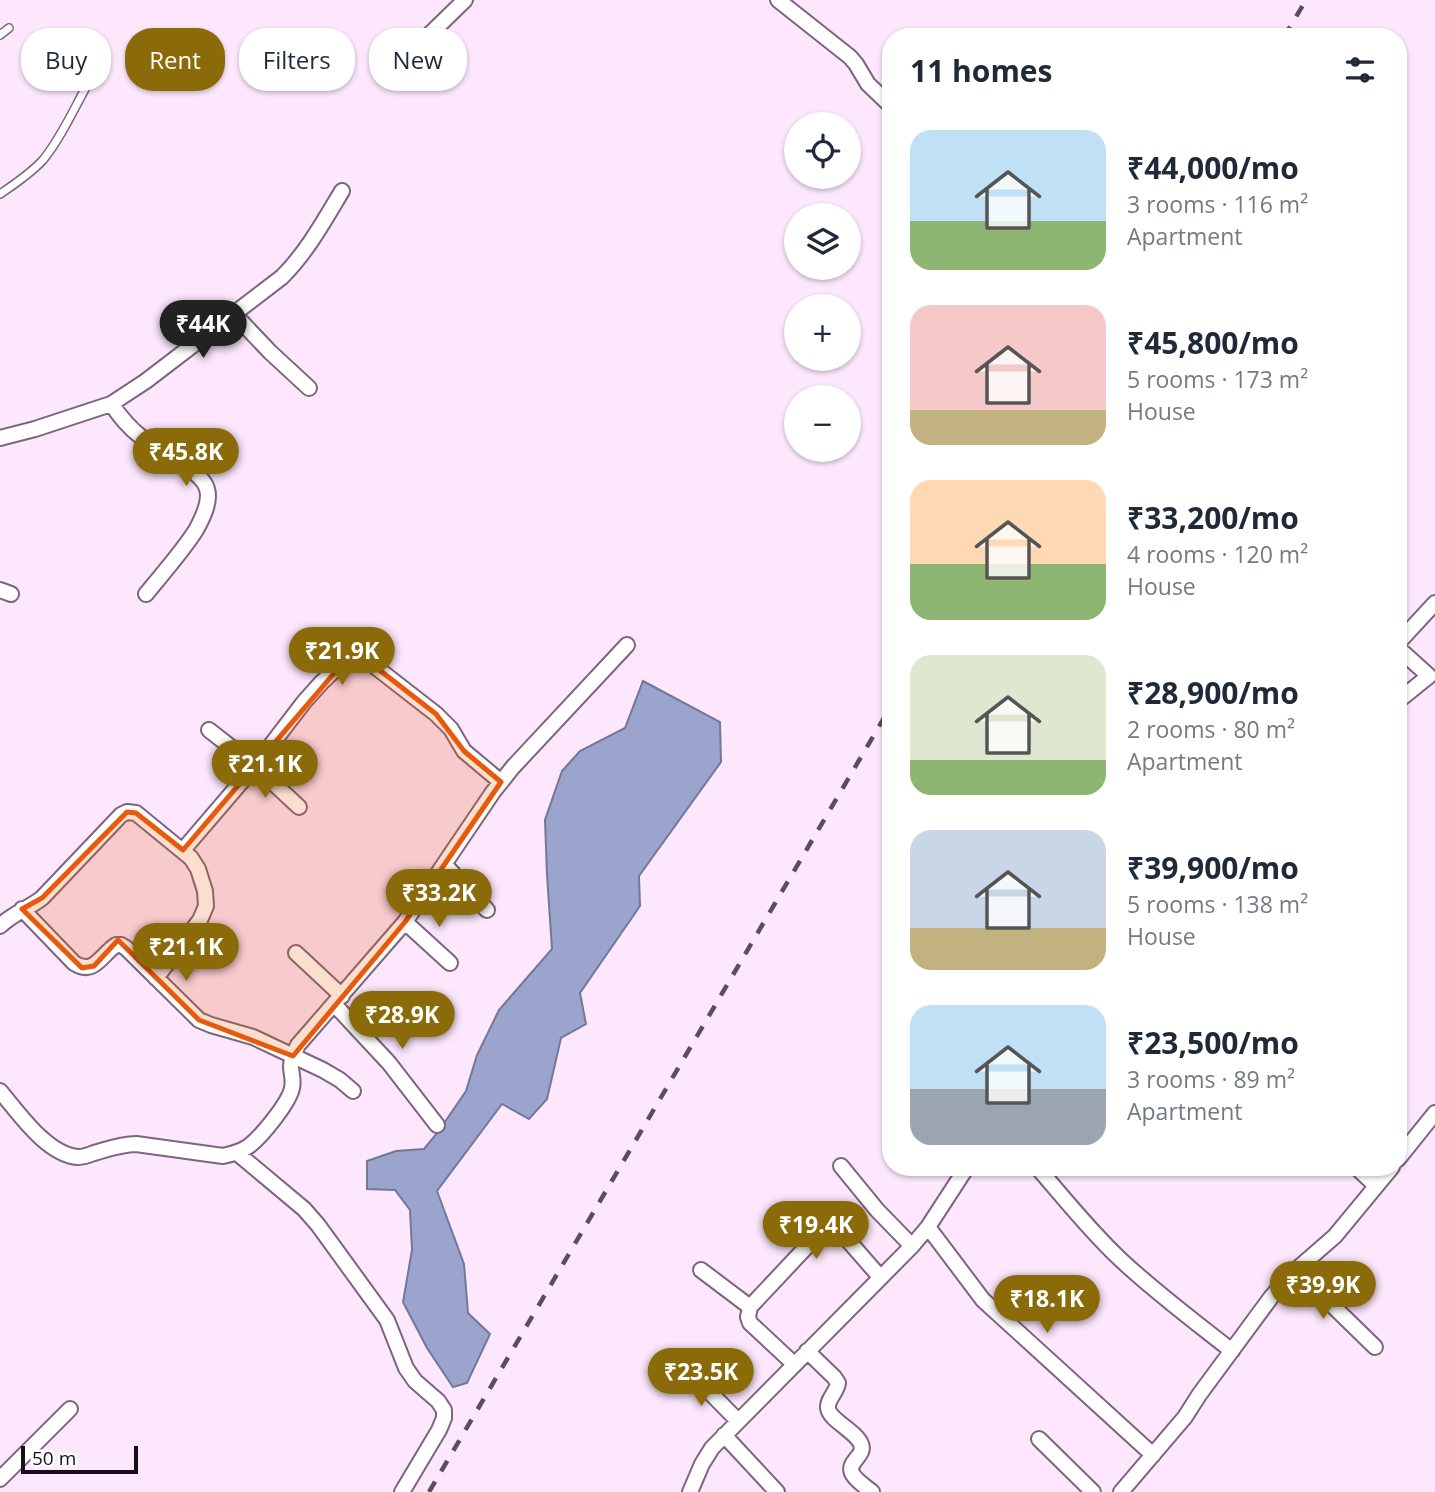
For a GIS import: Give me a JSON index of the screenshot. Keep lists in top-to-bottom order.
{
  "scale_bar": "50 m",
  "page": {
    "chip": [
      "Buy",
      "Rent",
      "Filters",
      "New"
    ],
    "heading": "11 homes",
    "map_buttons": ["+", "−"],
    "list": [
      {
        "name": "₹44,000/mo",
        "note": "3 rooms · 116 m² · Apartment"
      },
      {
        "name": "₹45,800/mo",
        "note": "5 rooms · 173 m² · House"
      },
      {
        "name": "₹33,200/mo",
        "note": "4 rooms · 120 m² · House"
      },
      {
        "name": "₹28,900/mo",
        "note": "2 rooms · 80 m² · Apartment"
      },
      {
        "name": "₹39,900/mo",
        "note": "5 rooms · 138 m² · House"
      },
      {
        "name": "₹23,500/mo",
        "note": "3 rooms · 89 m² · Apartment"
      }
    ],
    "price": [
      "₹44K",
      "₹45.8K",
      "₹21.9K",
      "₹21.1K",
      "₹33.2K",
      "₹21.1K",
      "₹28.9K",
      "₹19.4K",
      "₹39.9K",
      "₹18.1K",
      "₹23.5K"
    ],
    "scale": "50 m"
  }
}
